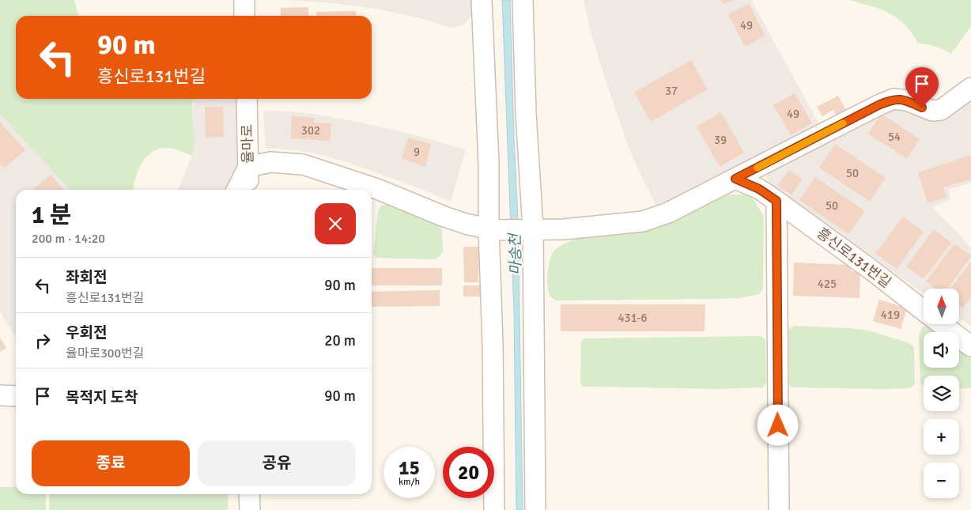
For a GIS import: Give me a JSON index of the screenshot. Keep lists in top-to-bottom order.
{
  "streets": {
    "street": ["율마로", "흥신로131번길"]
  },
  "water": ["마송천"],
  "house_numbers": [
    "49",
    "37",
    "49",
    "302",
    "54",
    "39",
    "9",
    "50",
    "50",
    "425",
    "419",
    "431-6"
  ],
  "north": "top",
  "page": {
    "turn": ["90 m", "흥신로131번길"],
    "heading": ["1 분", "200 m · 14:20"],
    "list": [
      {
        "name": "좌회전",
        "note": "흥신로131번길",
        "value": "90 m"
      },
      {
        "name": "우회전",
        "note": "율마로300번길",
        "value": "20 m"
      },
      {
        "name": "목적지 도착",
        "value": "90 m"
      }
    ],
    "map_buttons": ["+", "−"],
    "buttons": ["종료", "공유"],
    "speed": "15 km/h",
    "limit": "20"
  }
}
